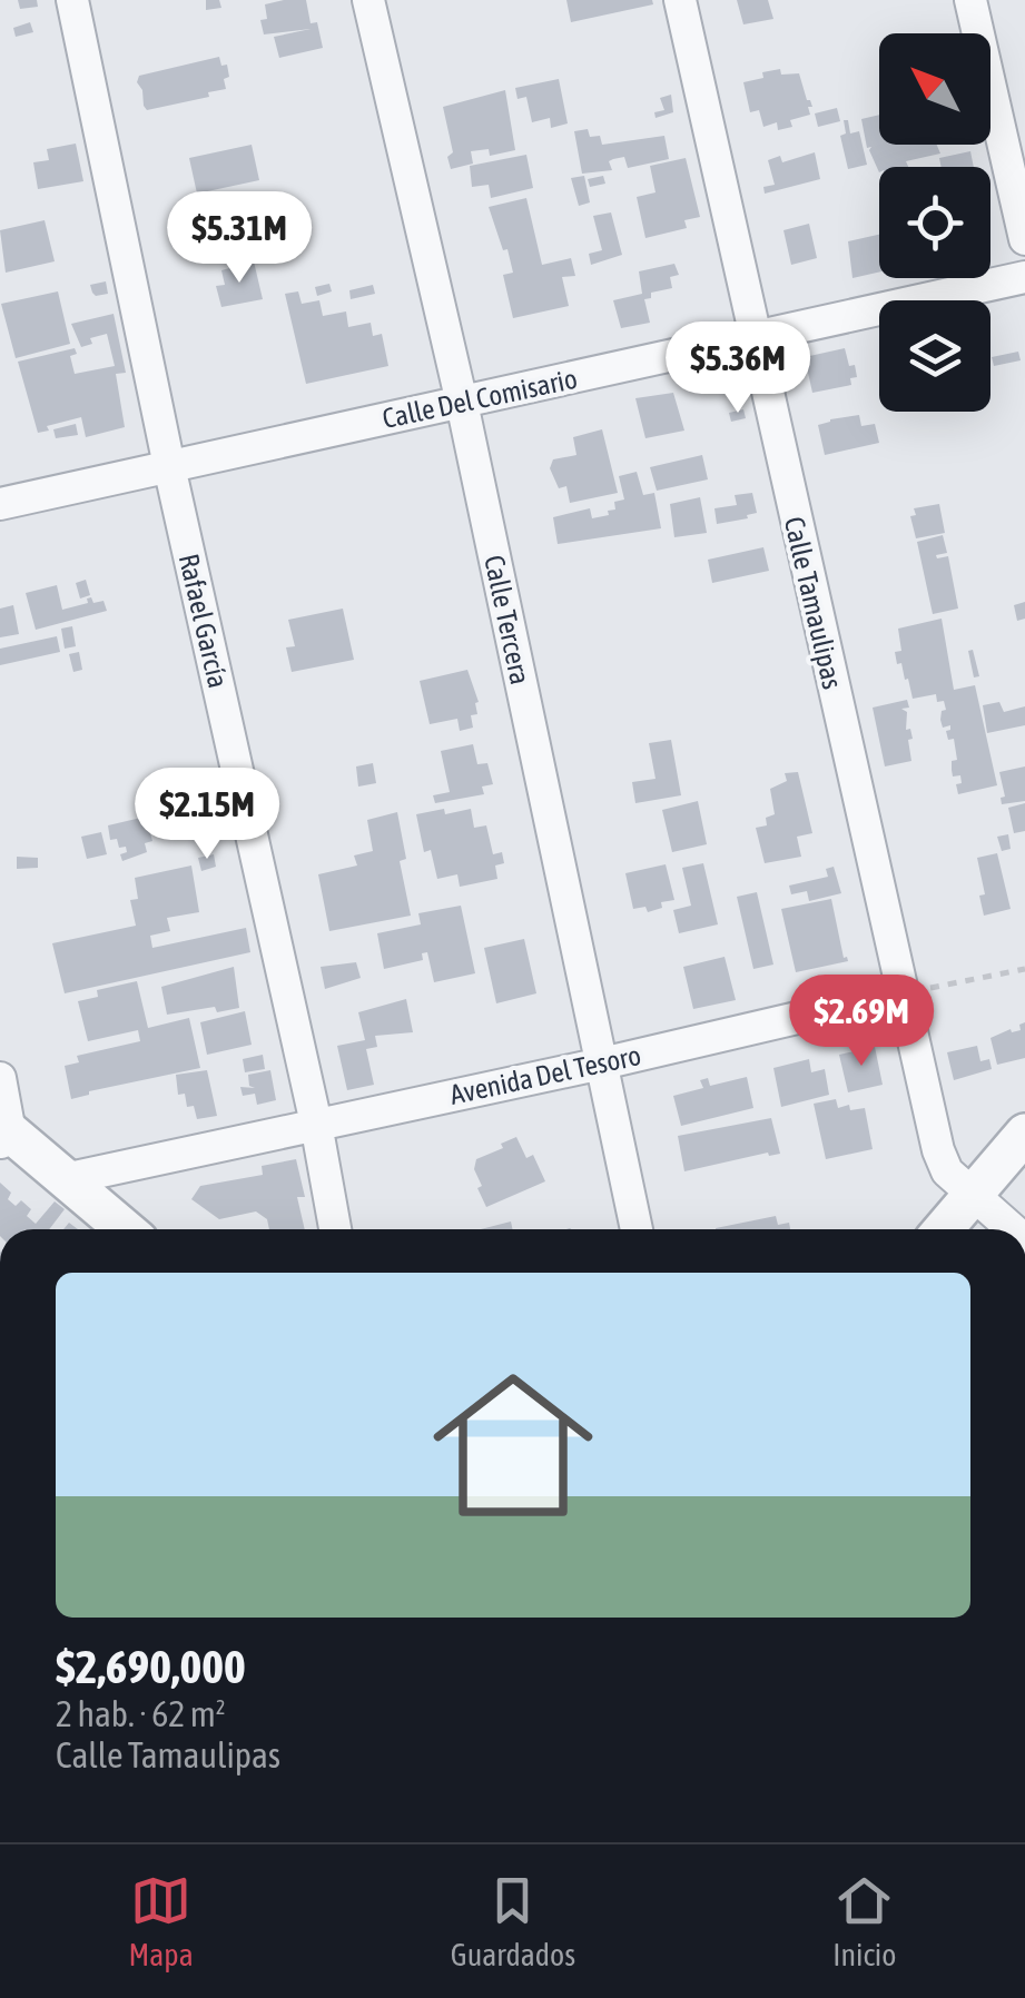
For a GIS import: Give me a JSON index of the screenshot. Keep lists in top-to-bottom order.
{
  "streets": {
    "street": [
      "Calle Del Comisario",
      "Calle Tamaulipas",
      "Calle Tercera",
      "Rafael García",
      "Avenida Del Tesoro"
    ]
  },
  "crossings": [
    ["Calle Del Comisario", "Calle Tamaulipas"],
    ["Calle Del Comisario", "Calle Tercera"],
    ["Calle Del Comisario", "Rafael García"],
    ["Calle Tamaulipas", "Avenida Del Tesoro"],
    ["Calle Tercera", "Avenida Del Tesoro"],
    ["Rafael García", "Avenida Del Tesoro"]
  ],
  "north": "top left",
  "page": {
    "price": [
      "$5.31M",
      "$5.36M",
      "$2.15M",
      "$2.69M"
    ],
    "list": [
      {
        "name": "$2,690,000",
        "note": "2 hab. · 62 m² · Calle Tamaulipas"
      }
    ],
    "tabs": ["Mapa", "Guardados", "Inicio"]
  }
}
